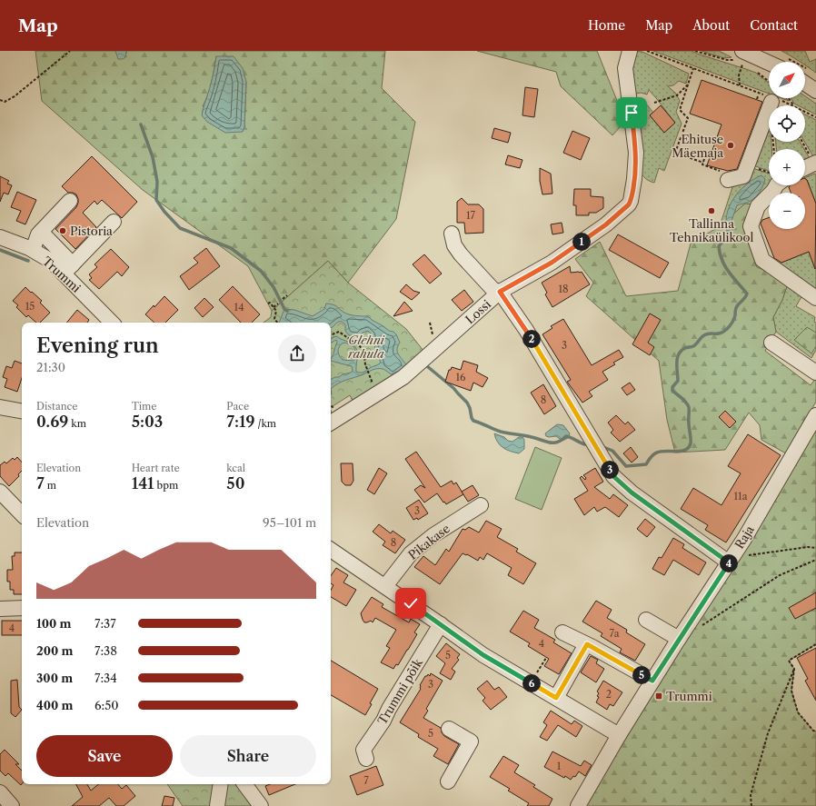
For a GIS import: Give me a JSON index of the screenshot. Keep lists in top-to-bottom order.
{
  "streets": {
    "street": [
      "Trummi",
      "Lossi",
      "Raja",
      "Pikakase",
      "Trummi põik"
    ]
  },
  "parks": ["Glehni rahula"],
  "places": {
    "other": ["Ehituse Mäemaja", "Tallinna Tehnikaülikool", "Pistoria"],
    "transit": ["Trummi"]
  },
  "house_numbers": [
    "17",
    "18",
    "15",
    "14",
    "3",
    "16",
    "8",
    "11a",
    "3",
    "8",
    "4",
    "7a",
    "4",
    "5",
    "3",
    "2",
    "5",
    "1",
    "7"
  ],
  "north": "top right",
  "page": {
    "header": "Map",
    "nav": [
      "Home",
      "Map",
      "About",
      "Contact"
    ],
    "map_buttons": ["+", "−"],
    "pins": [
      "1",
      "2",
      "3",
      "4",
      "5",
      "6"
    ],
    "heading": ["Evening run", "21:30"],
    "stats": [
      ["Distance", "0.69 km"],
      ["Time", "5:03"],
      ["Pace", "7:19 /km"],
      ["Elevation", "7 m"],
      ["Heart rate", "141 bpm"],
      ["kcal", "50"]
    ],
    "chart": ["Elevation", "95–101 m"],
    "list": [
      {
        "name": "100 m",
        "note": "7:37"
      },
      {
        "name": "200 m",
        "note": "7:38"
      },
      {
        "name": "300 m",
        "note": "7:34"
      },
      {
        "name": "400 m",
        "note": "6:50"
      }
    ],
    "buttons": ["Save", "Share"]
  }
}
